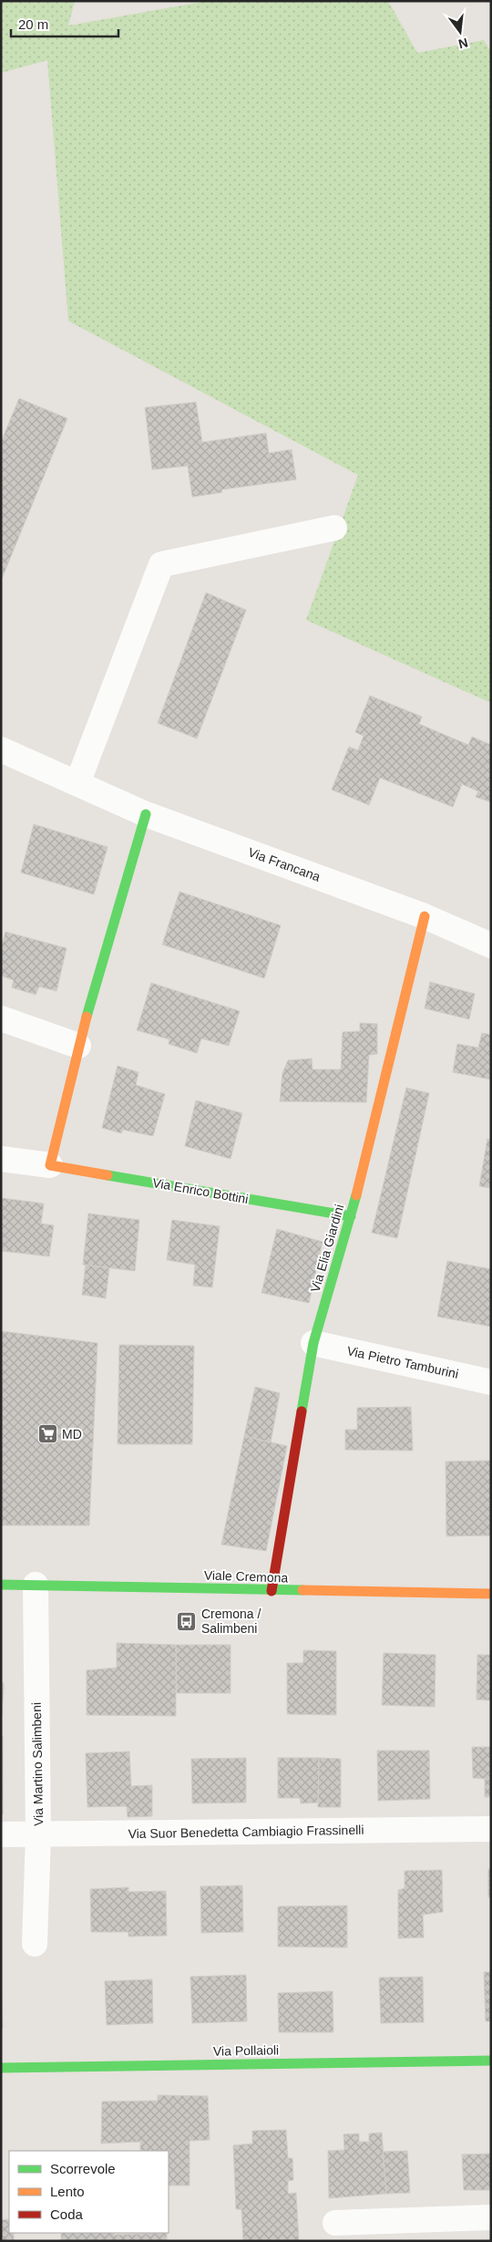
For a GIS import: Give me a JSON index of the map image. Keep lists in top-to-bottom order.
{
  "streets": {
    "street": [
      "Via Francana",
      "Via Enrico Bottini",
      "Via Elia Giardini",
      "Via Pietro Tamburini",
      "Viale Cremona",
      "Via Martino Salimbeni",
      "Via Suor Benedetta Cambiagio Frassinelli",
      "Via Pollaioli"
    ]
  },
  "crossings": [
    ["Via Francana", "Via Elia Giardini"],
    ["Via Enrico Bottini", "Via Elia Giardini"],
    ["Via Elia Giardini", "Via Pietro Tamburini"],
    ["Via Elia Giardini", "Viale Cremona"],
    ["Viale Cremona", "Via Martino Salimbeni"],
    ["Via Martino Salimbeni", "Via Suor Benedetta Cambiagio Frassinelli"]
  ],
  "places": {
    "supermarket": ["MD"],
    "bus stop": ["Cremona / Salimbeni"]
  },
  "legend": ["Scorrevole", "Lento", "Coda"],
  "scale_bar": "20 m",
  "north": "bottom"
}
